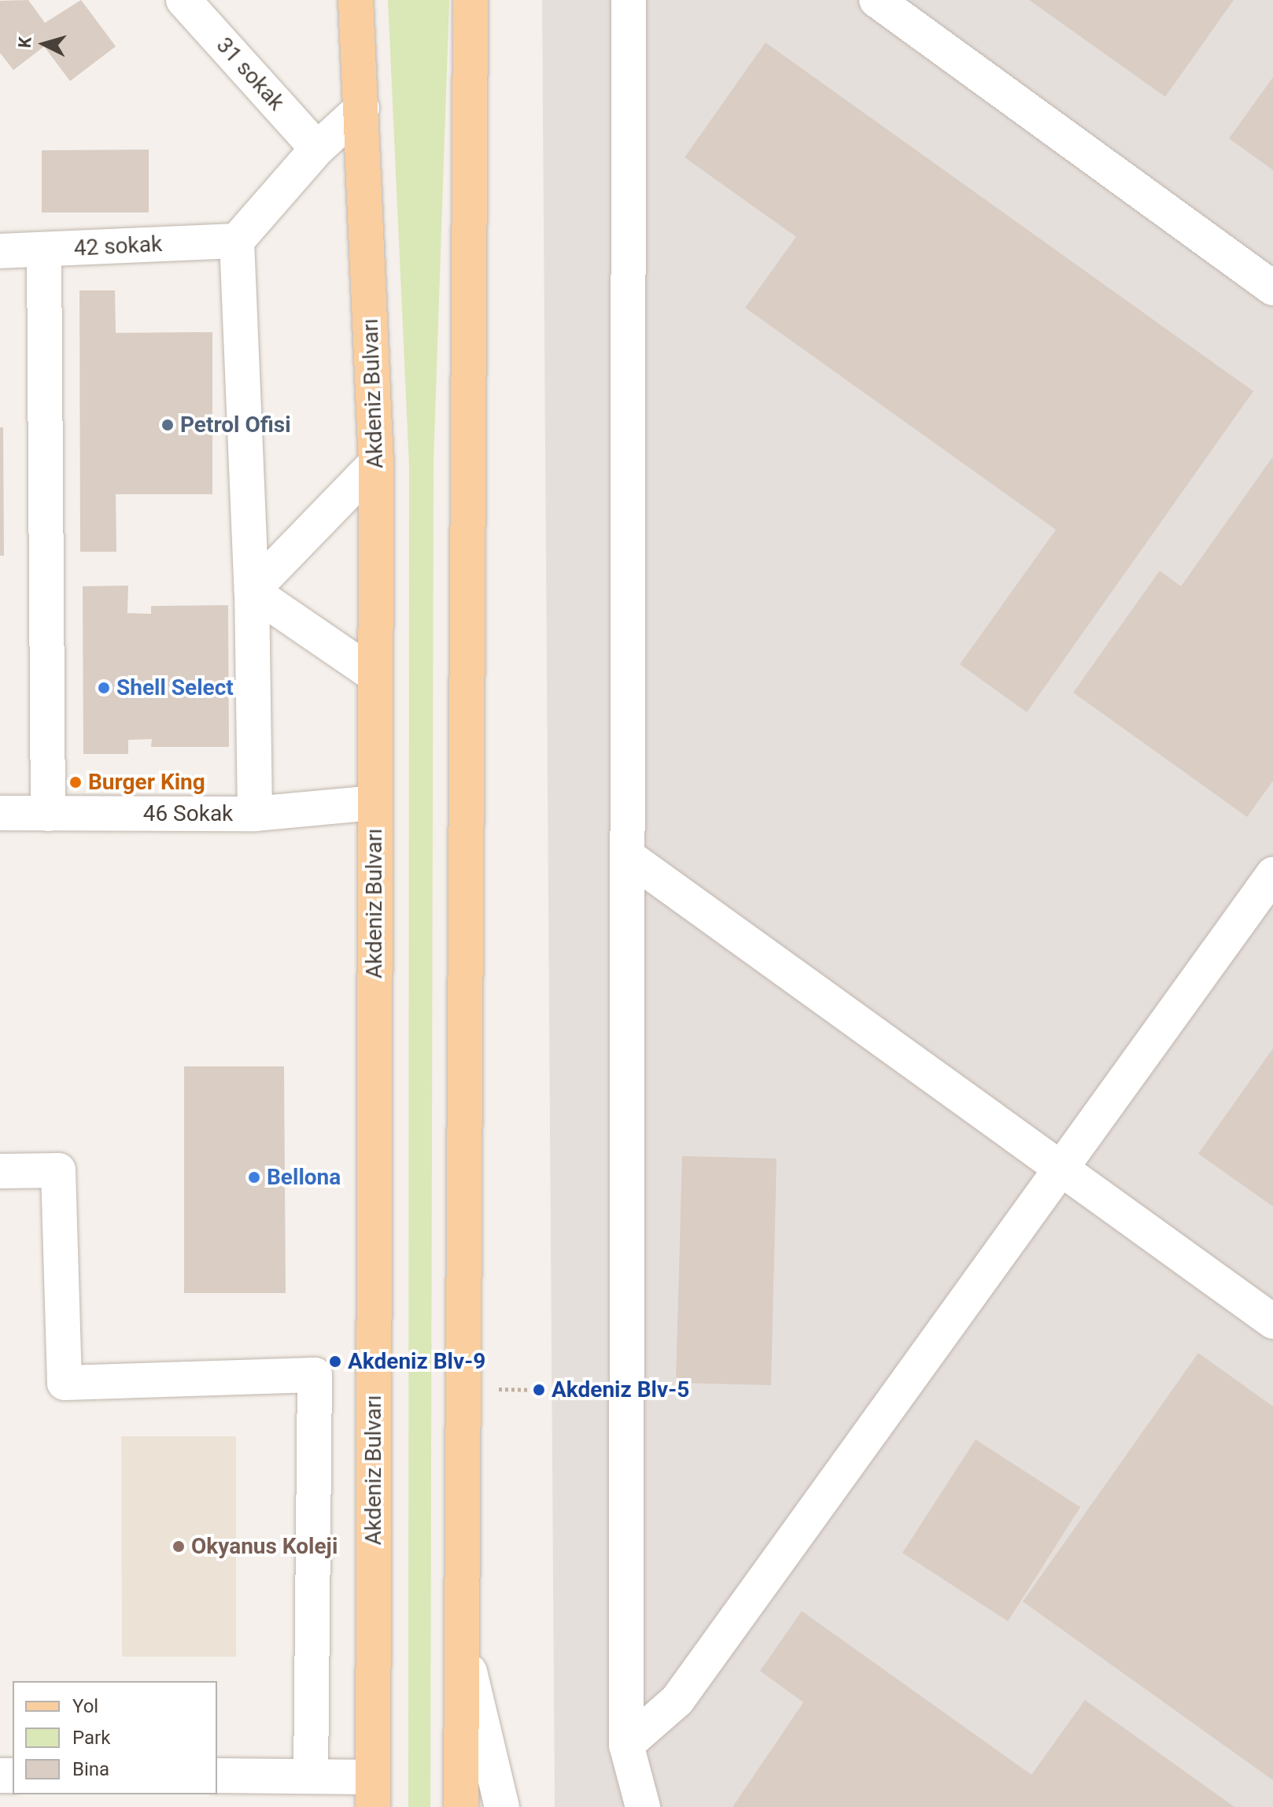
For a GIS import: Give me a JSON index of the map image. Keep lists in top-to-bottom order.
{
  "streets": {
    "main road": ["Akdeniz Bulvarı"],
    "street": ["31 sokak", "42 sokak", "46 Sokak"]
  },
  "crossings": [
    ["Akdeniz Bulvarı", "46 Sokak"]
  ],
  "places": [
    "Petrol Ofisi",
    "Shell Select",
    "Burger King",
    "Bellona",
    "Akdeniz Blv-9",
    "Akdeniz Blv-5",
    "Okyanus Koleji"
  ],
  "legend": ["Yol", "Park", "Bina"],
  "north": "left"
}
